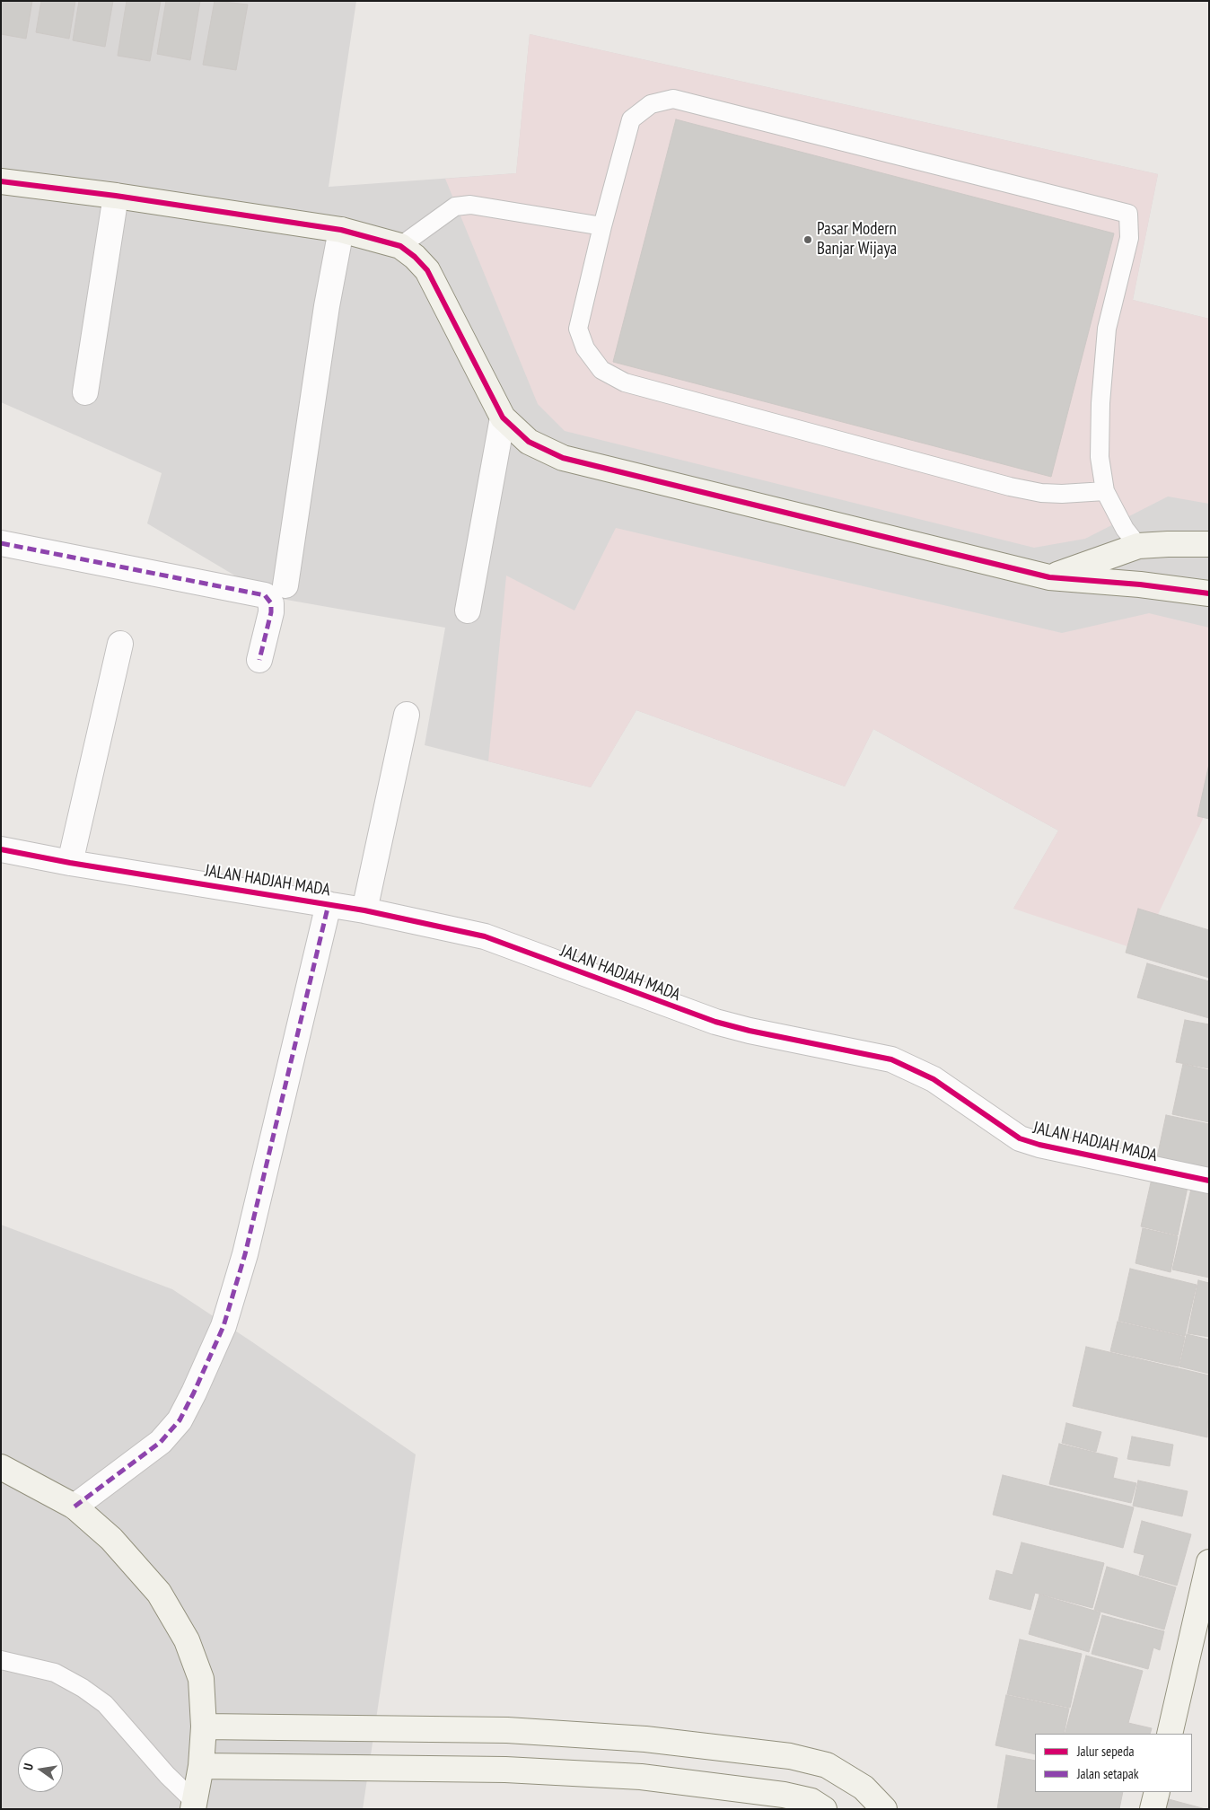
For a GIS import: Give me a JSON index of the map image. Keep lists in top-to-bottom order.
{
  "streets": {
    "street": ["JALAN HADJAH MADA"]
  },
  "places": ["Pasar Modern Banjar Wijaya"],
  "legend": ["Jalur sepeda", "Jalan setapak"],
  "north": "left"
}
